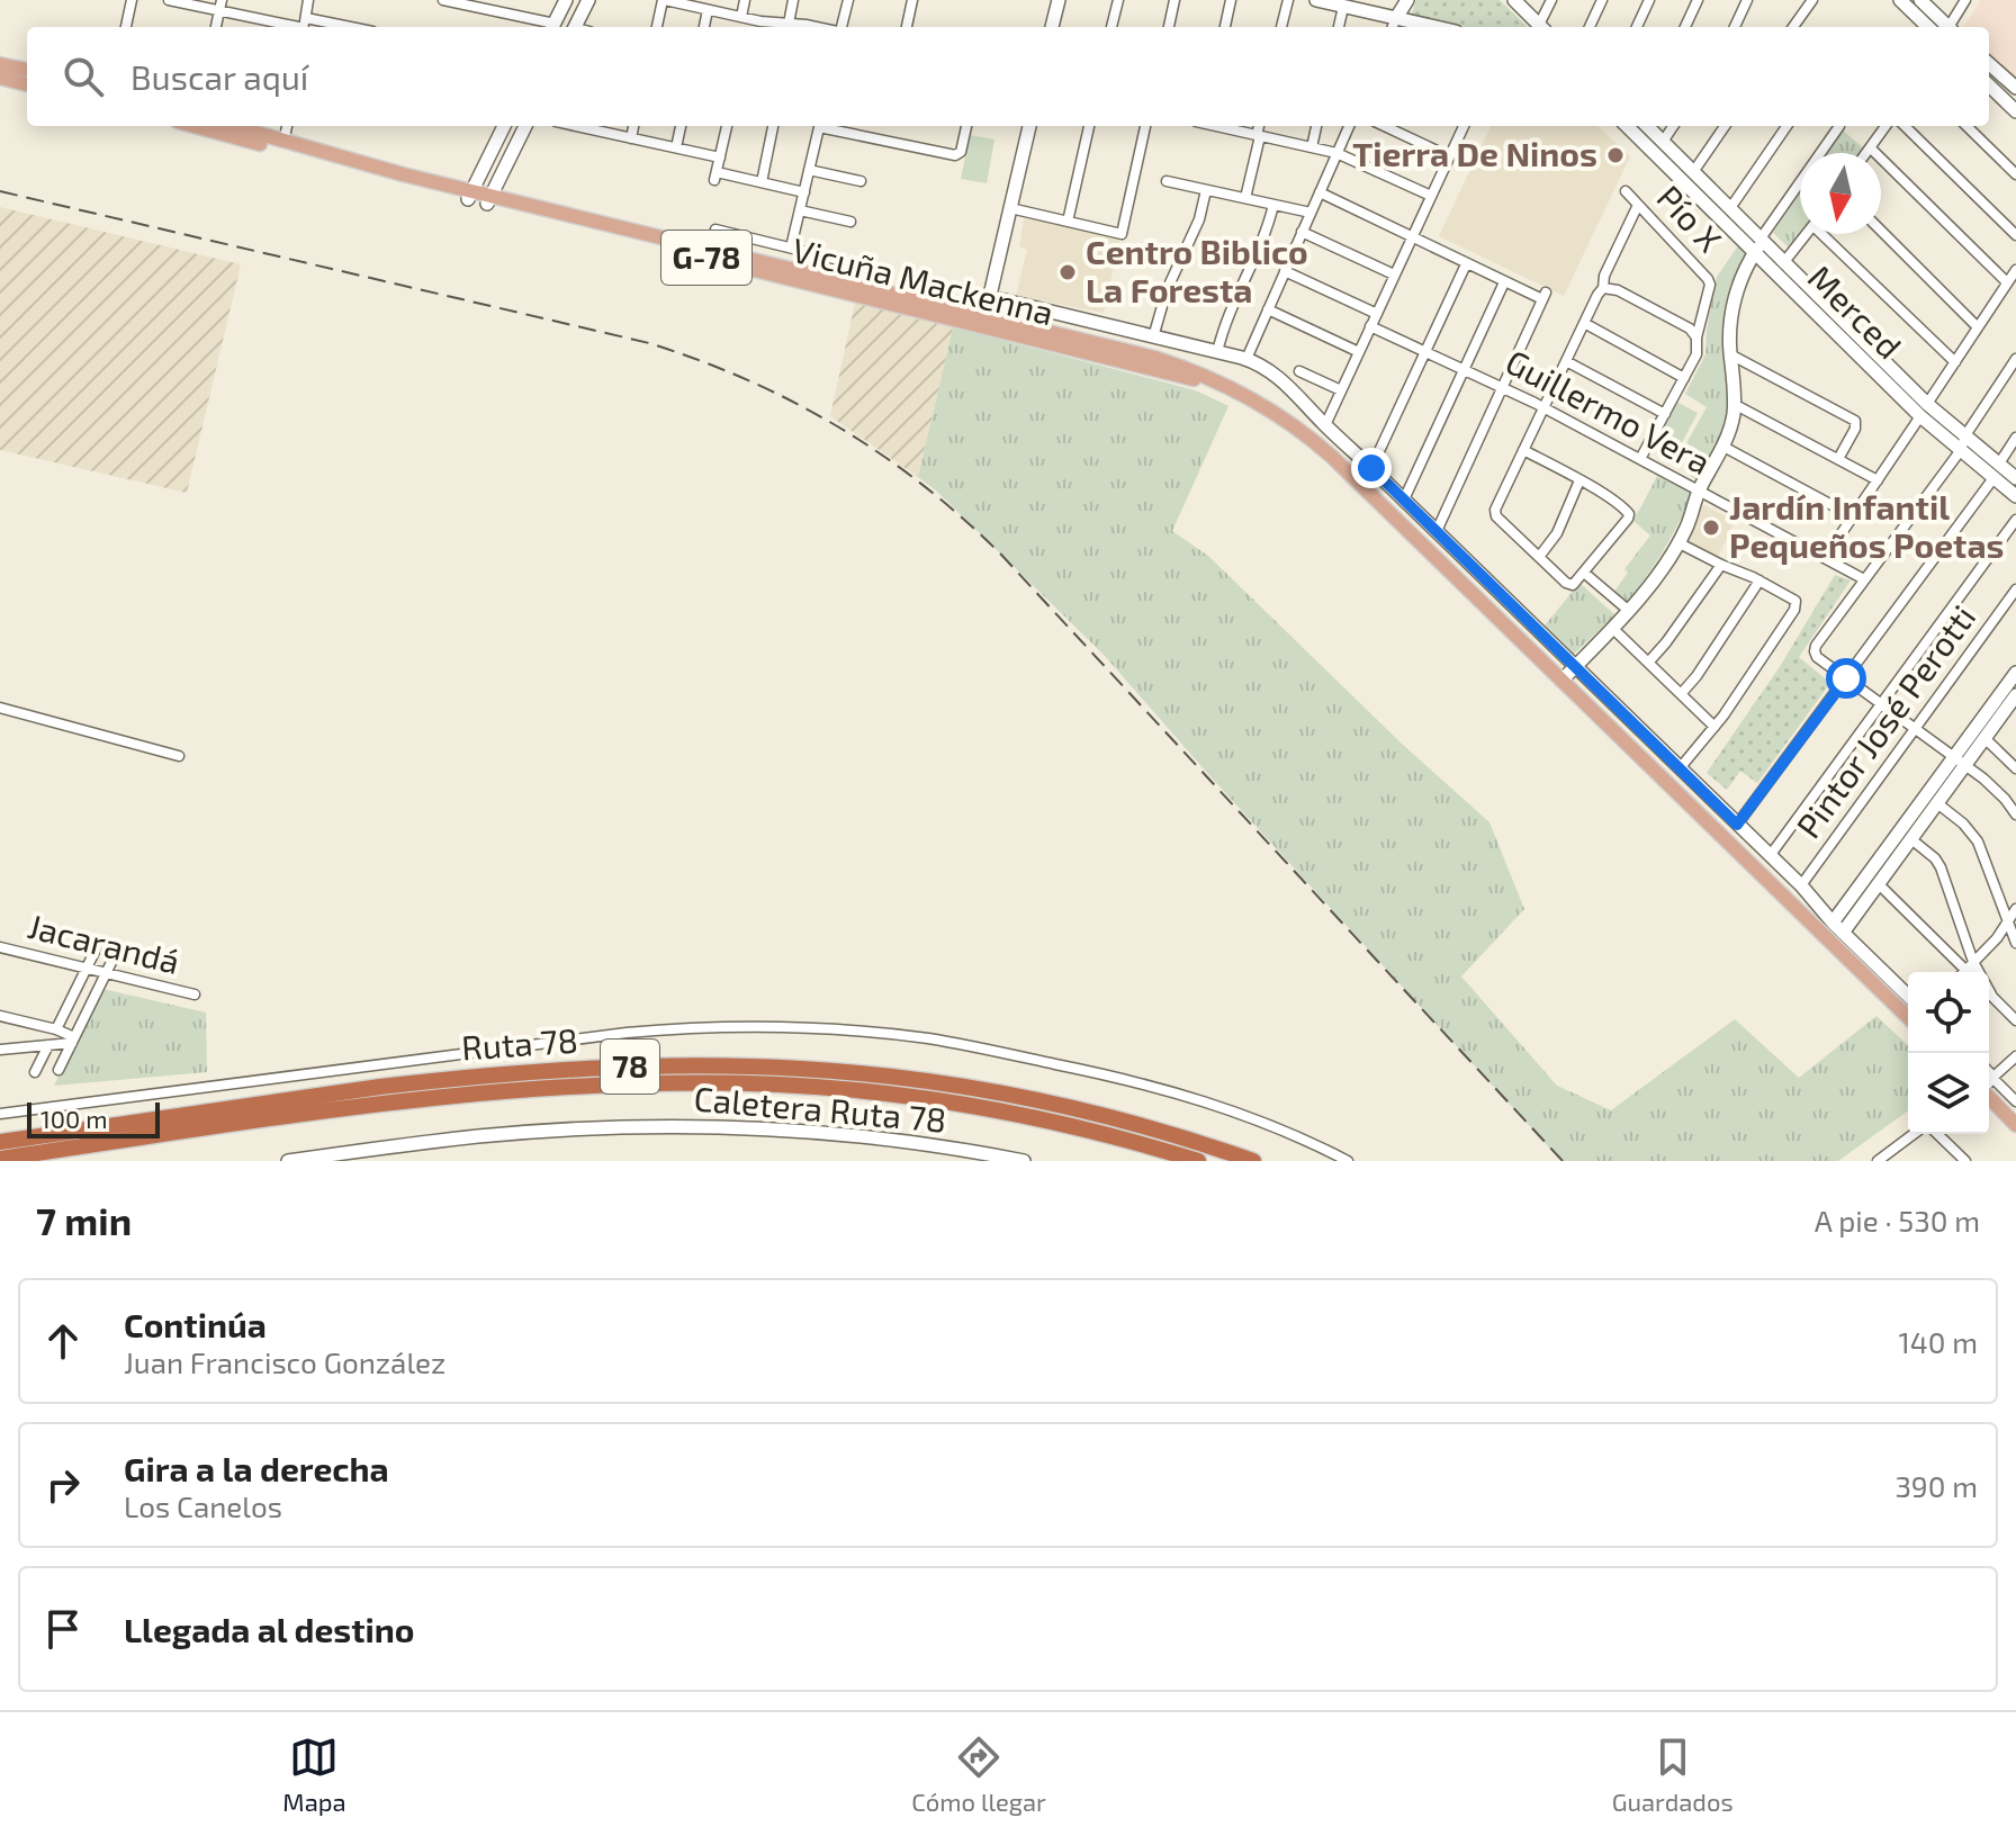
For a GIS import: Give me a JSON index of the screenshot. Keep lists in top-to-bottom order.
{
  "streets": {
    "highway": ["Ruta 78", "78"],
    "main road": ["G-78", "Vicuña Mackenna"],
    "street": [
      "Pío X",
      "Merced",
      "Guillermo Vera",
      "Pintor José Perotti",
      "Jacarandá",
      "Caletera Ruta 78"
    ]
  },
  "places": ["Tierra De Ninos", "Centro Biblico La Foresta", "Jardín Infantil Pequeños Poetas"],
  "scale_bar": "100 m",
  "north": "bottom",
  "page": {
    "search": "Buscar aquí",
    "scale": "100 m",
    "heading": ["7 min", "A pie · 530 m"],
    "list": [
      ["Continúa", "Juan Francisco González", "140 m"],
      ["Gira a la derecha", "Los Canelos", "390 m"],
      "Llegada al destino"
    ],
    "nav": ["Mapa", "Cómo llegar", "Guardados"]
  }
}
